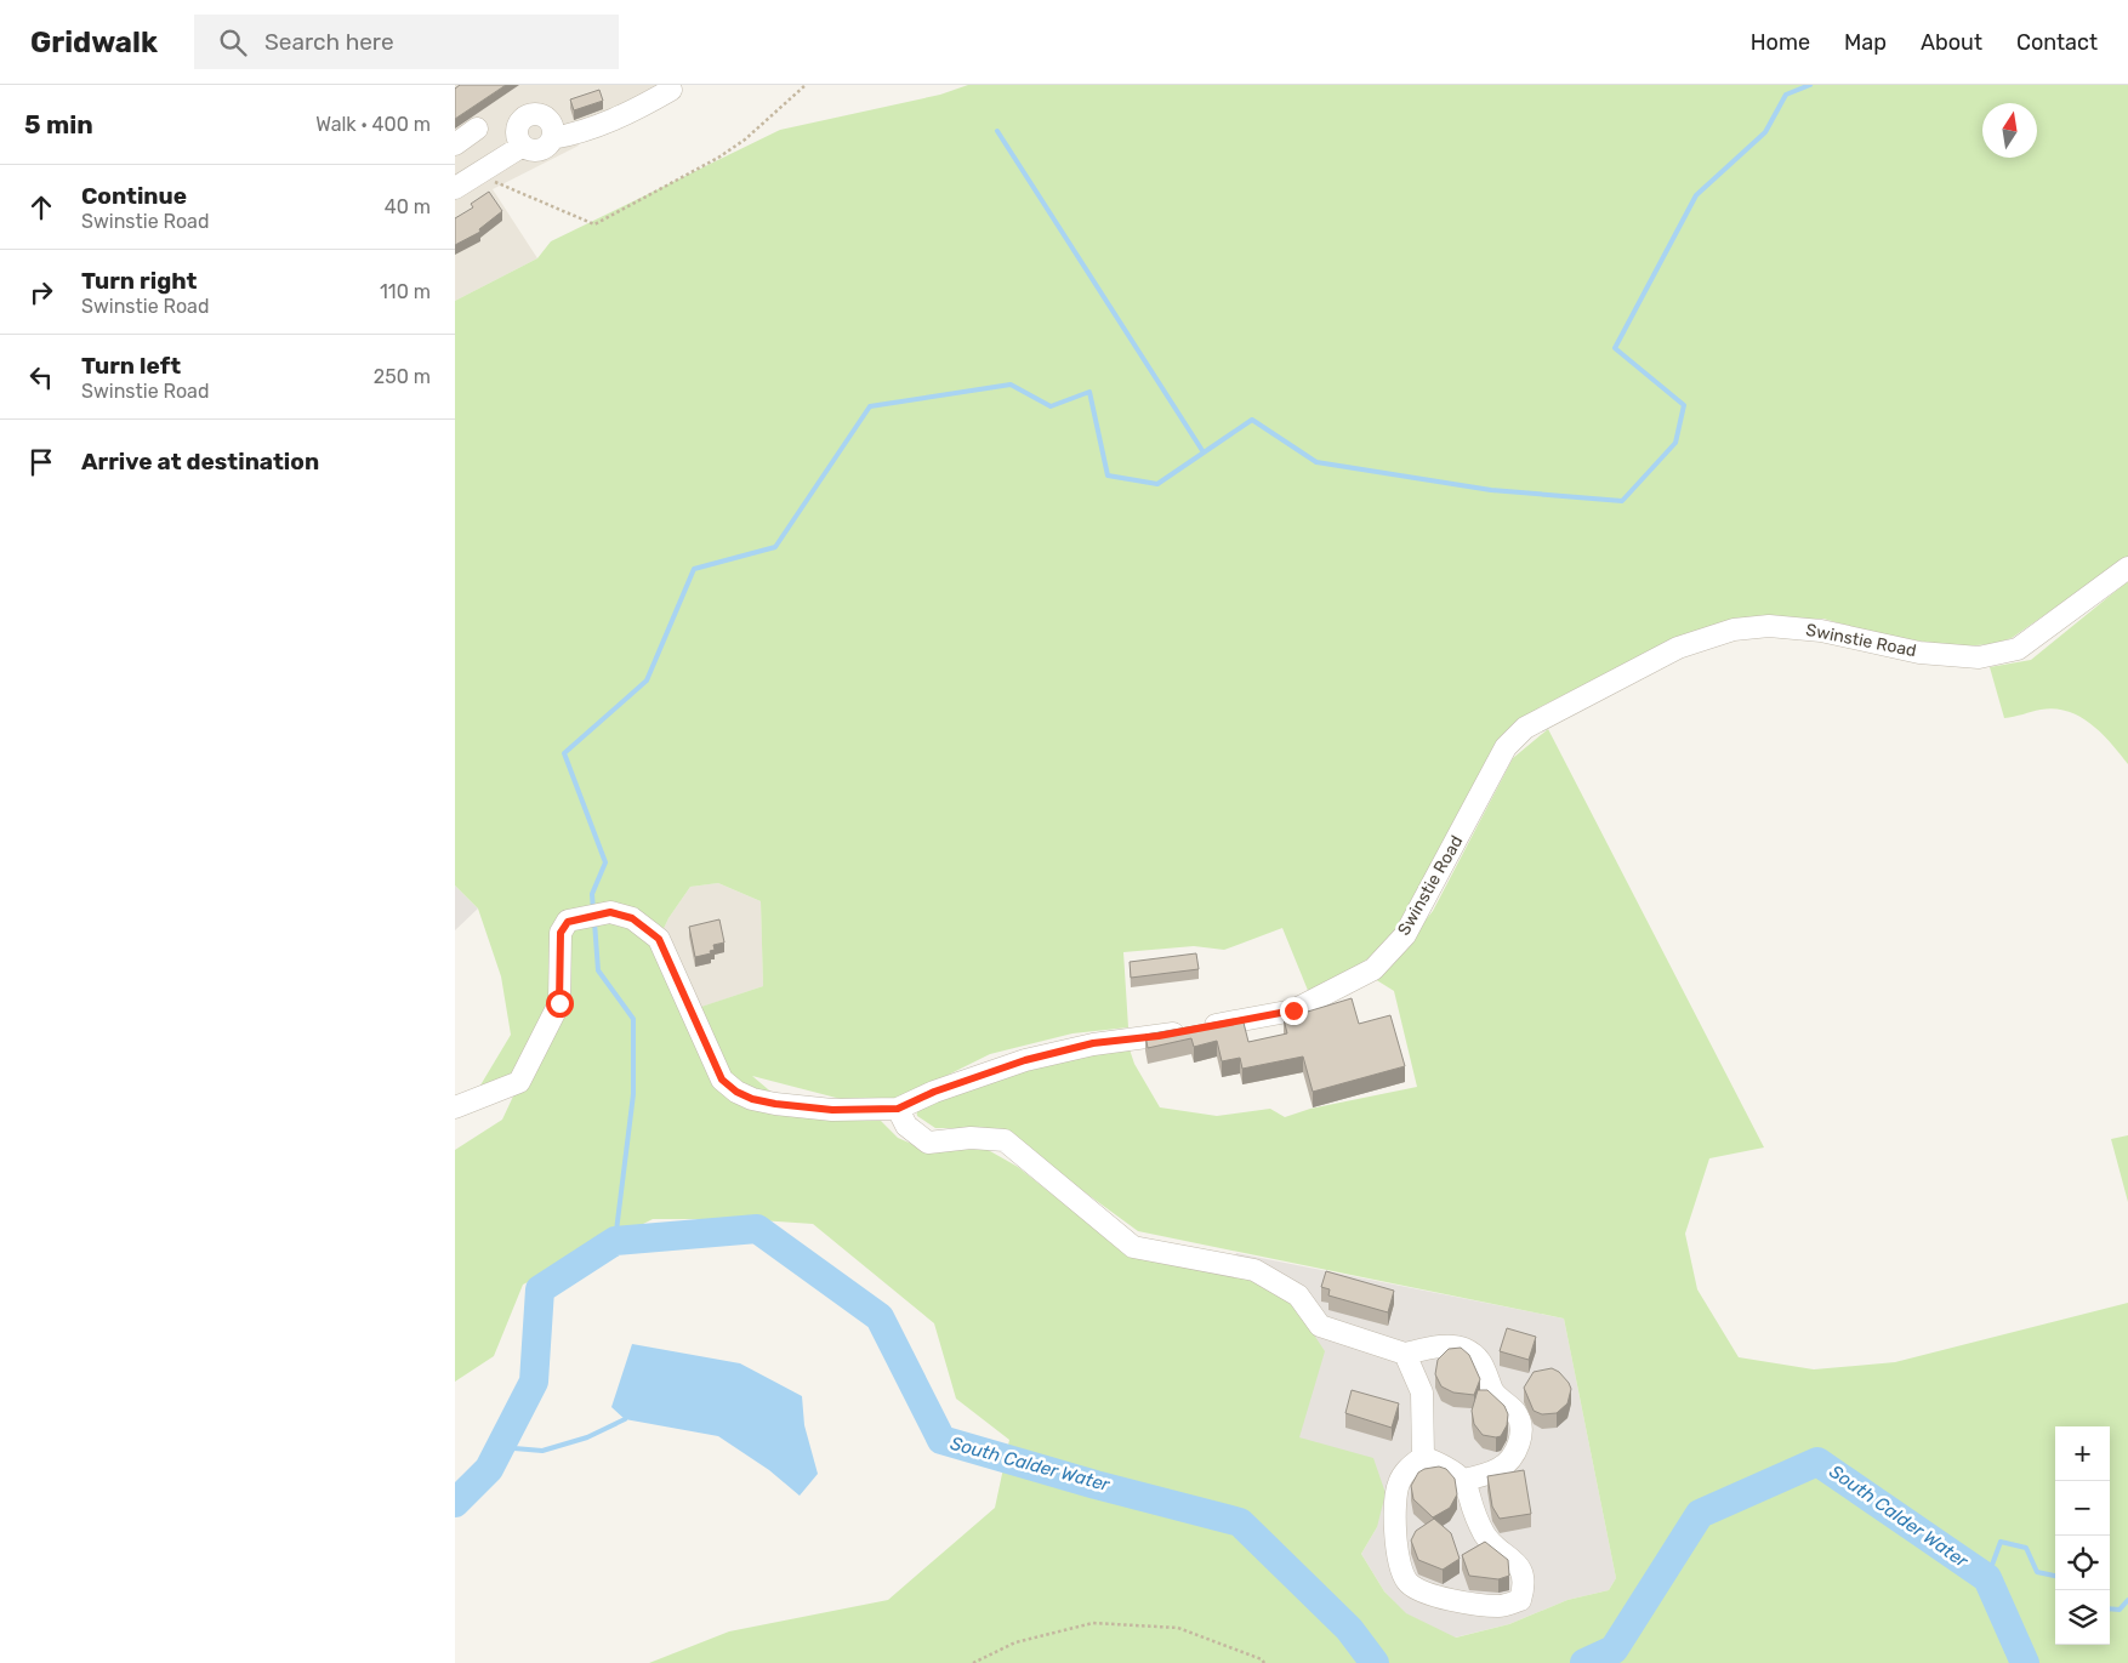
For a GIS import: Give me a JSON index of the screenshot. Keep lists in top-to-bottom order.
{
  "streets": {
    "street": ["Swinstie Road"]
  },
  "water": ["South Calder Water"],
  "north": "top",
  "page": {
    "header": "Gridwalk",
    "search": "Search here",
    "nav": [
      "Home",
      "Map",
      "About",
      "Contact"
    ],
    "heading": ["5 min", "Walk · 400 m"],
    "list": [
      ["Continue", "Swinstie Road", "40 m"],
      ["Turn right", "Swinstie Road", "110 m"],
      ["Turn left", "Swinstie Road", "250 m"],
      "Arrive at destination"
    ],
    "map_buttons": ["+", "−"]
  }
}
